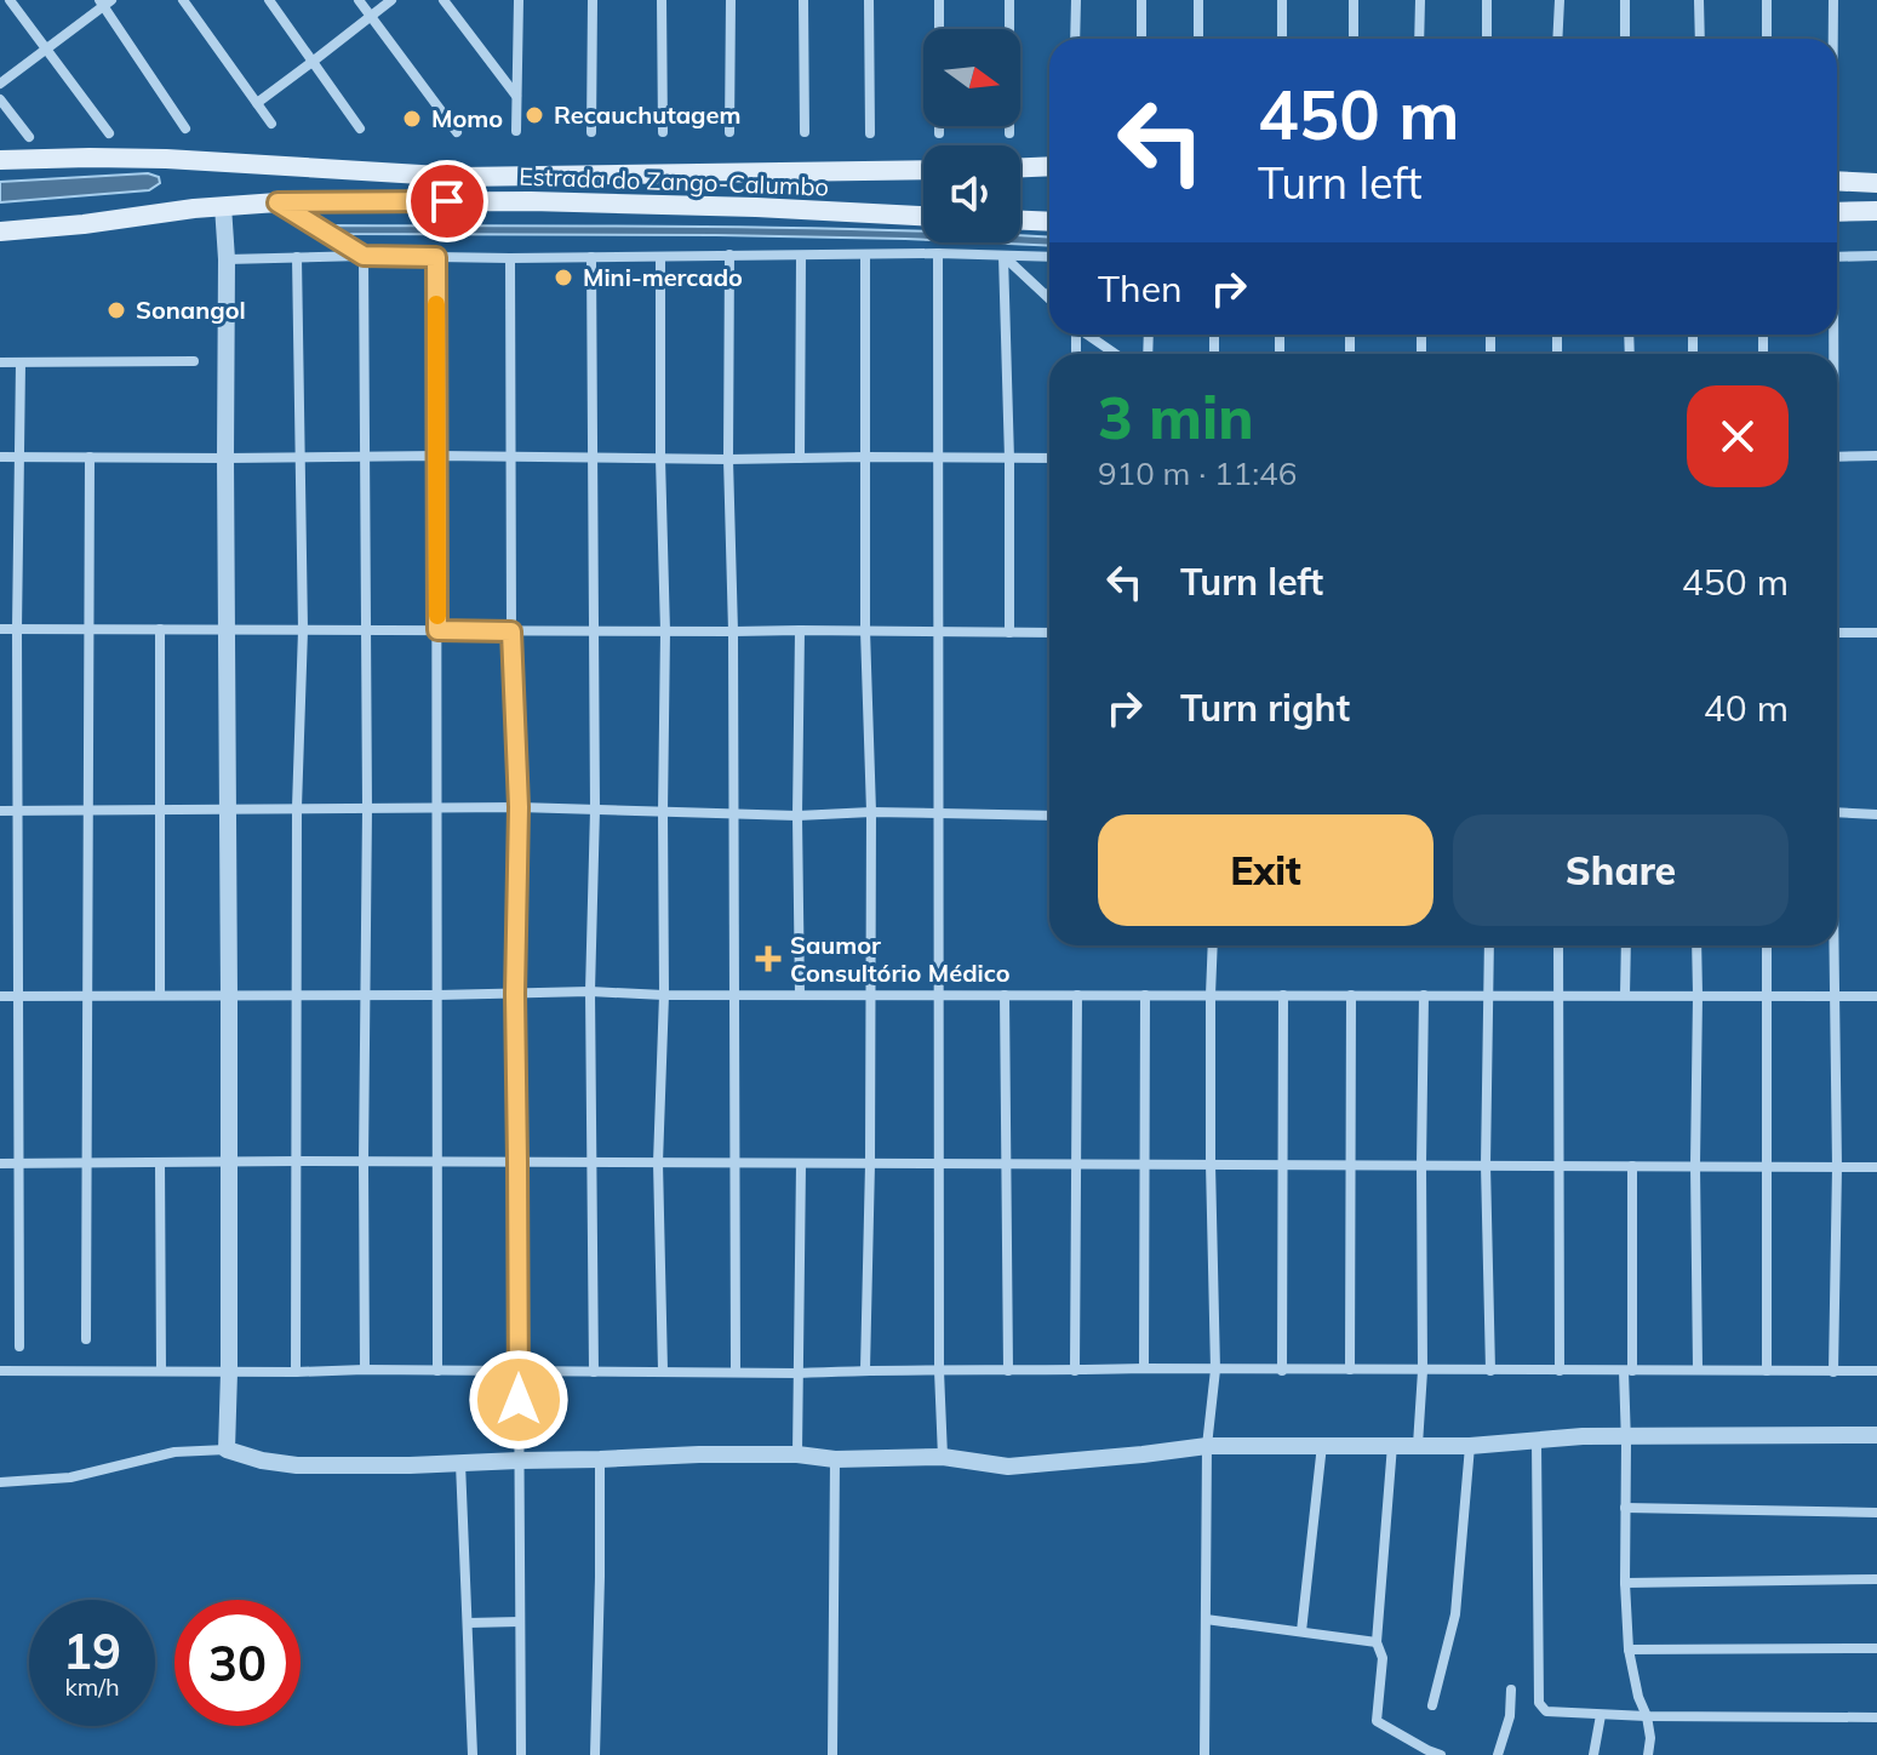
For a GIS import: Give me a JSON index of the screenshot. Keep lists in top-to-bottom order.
{
  "streets": {
    "main road": ["Estrada do Zango-Calumbo"]
  },
  "places": {
    "other": [
      "Recauchutagem",
      "Momo",
      "Mini-mercado",
      "Sonangol"
    ],
    "health": ["Saumor Consultório Médico"]
  },
  "north": "right",
  "page": {
    "turn": ["450 m", "Turn left"],
    "then": "Then",
    "heading": ["3 min", "910 m · 11:46"],
    "list": [
      {
        "name": "Turn left",
        "value": "450 m"
      },
      {
        "name": "Turn right",
        "value": "40 m"
      }
    ],
    "buttons": ["Exit", "Share"],
    "speed": "19 km/h",
    "limit": "30"
  }
}
